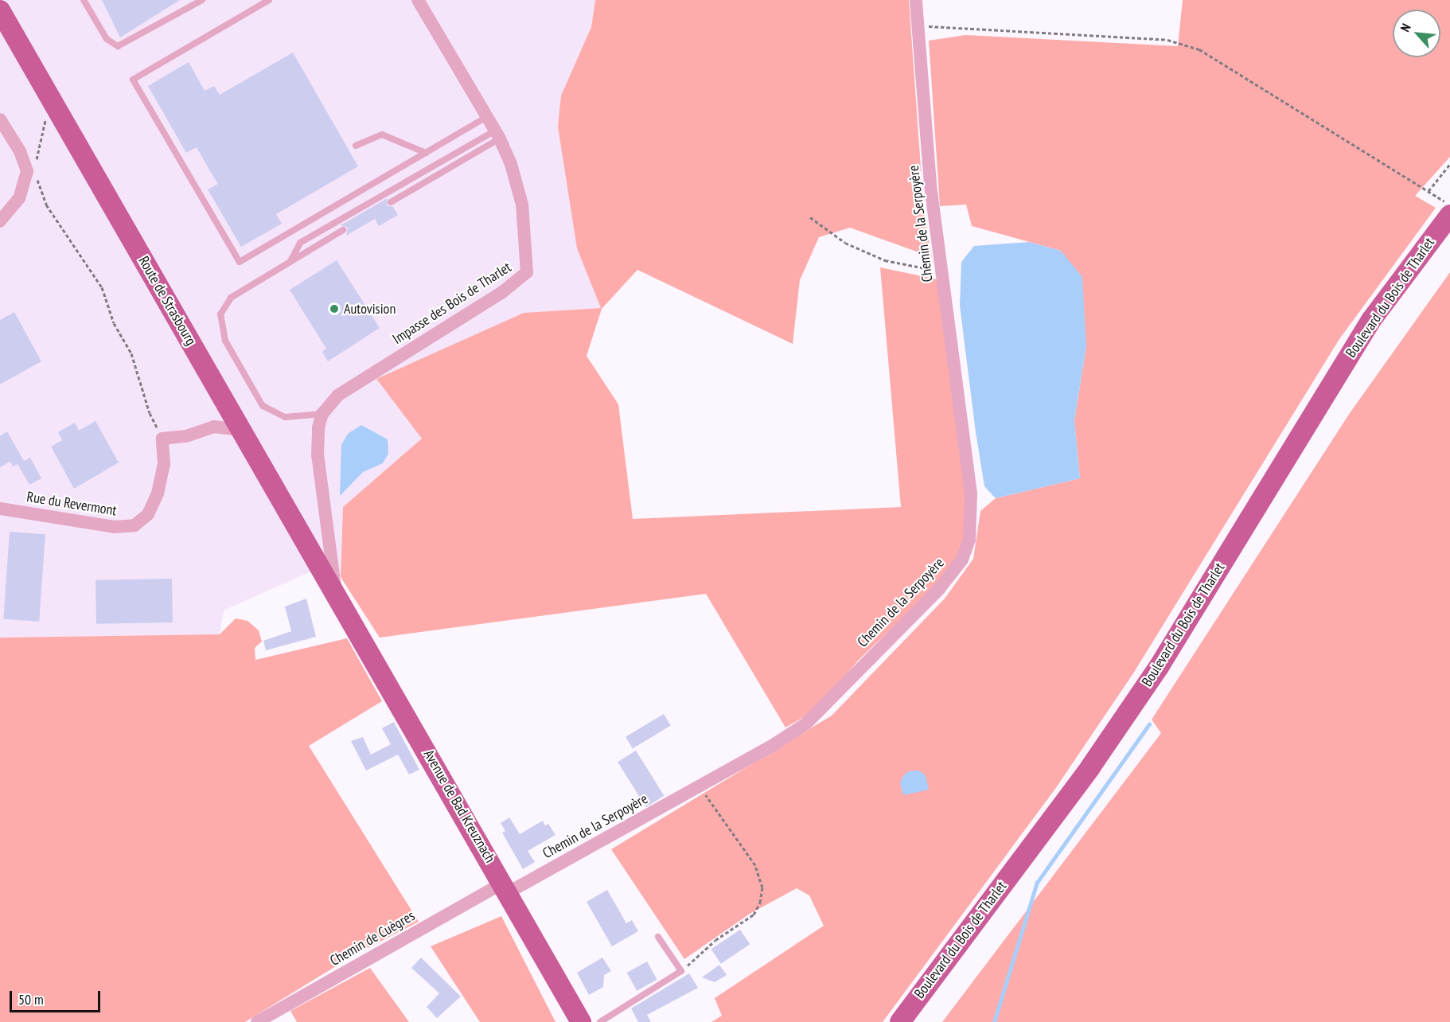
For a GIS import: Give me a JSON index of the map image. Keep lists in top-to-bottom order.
{
  "streets": {
    "main road": ["Boulevard du Bois de Tharlet", "Route de Strasbourg", "Avenue de Bad Kreuznach"],
    "street": [
      "Chemin de la Serpoyère",
      "Impasse des Bois de Tharlet",
      "Rue du Revermont",
      "Chemin de Cuègres"
    ]
  },
  "crossings": [
    ["Chemin de la Serpoyère", "Avenue de Bad Kreuznach"],
    ["Chemin de la Serpoyère", "Chemin de Cuègres"],
    ["Route de Strasbourg", "Impasse des Bois de Tharlet"],
    ["Route de Strasbourg", "Avenue de Bad Kreuznach"],
    ["Impasse des Bois de Tharlet", "Avenue de Bad Kreuznach"],
    ["Avenue de Bad Kreuznach", "Chemin de Cuègres"]
  ],
  "places": ["Autovision"],
  "scale_bar": "50 m",
  "north": "top left"
}
